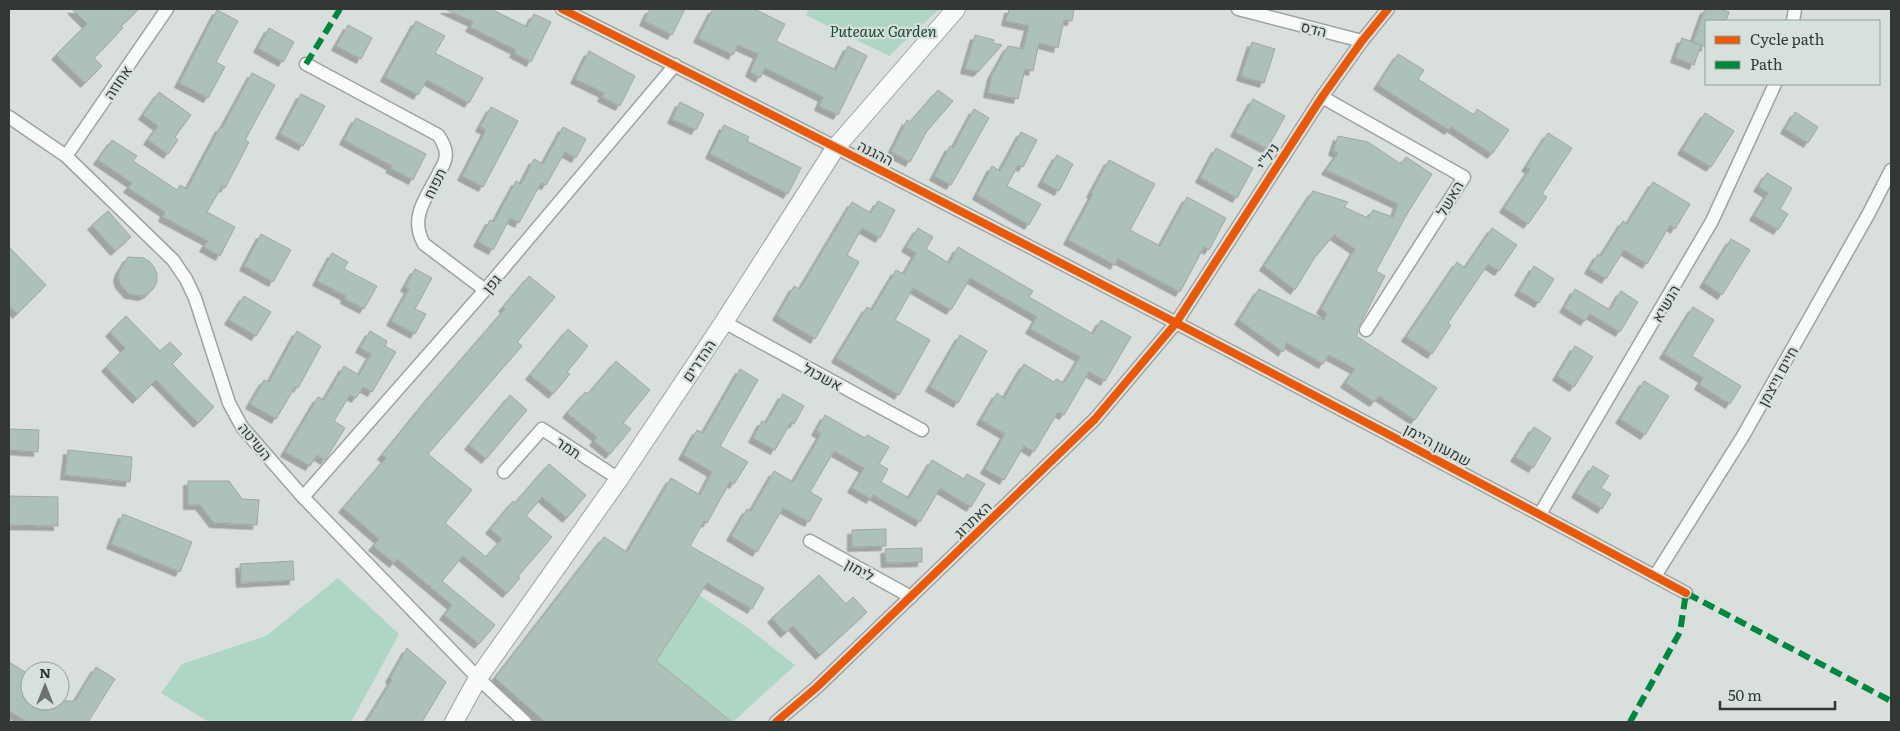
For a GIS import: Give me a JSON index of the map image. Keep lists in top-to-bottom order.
{
  "streets": {
    "street": [
      "הדס",
      "אחוזה",
      "ההגנה",
      "ניל\"י",
      "תפוח",
      "האשל",
      "גפן",
      "הנשיא",
      "ההדרים",
      "אשכול",
      "חיים וייצמן",
      "השיטה",
      "שמעון היימן",
      "תמר",
      "האתרוג",
      "לימון"
    ]
  },
  "crossings": [
    ["הדס", "ניל\"י"],
    ["אחוזה", "השיטה"],
    ["ההגנה", "ניל\"י"],
    ["ההגנה", "גפן"],
    ["ההגנה", "ההדרים"],
    ["ההגנה", "שמעון היימן"],
    ["ההגנה", "האתרוג"],
    ["ניל\"י", "האשל"],
    ["ניל\"י", "שמעון היימן"],
    ["ניל\"י", "האתרוג"],
    ["תפוח", "גפן"],
    ["גפן", "השיטה"],
    ["הנשיא", "שמעון היימן"],
    ["ההדרים", "אשכול"],
    ["ההדרים", "השיטה"],
    ["ההדרים", "תמר"],
    ["חיים וייצמן", "שמעון היימן"],
    ["שמעון היימן", "האתרוג"],
    ["האתרוג", "לימון"]
  ],
  "parks": ["Puteaux Garden"],
  "legend": ["Cycle path", "Path"],
  "scale_bar": "50 m",
  "north": "top"
}
